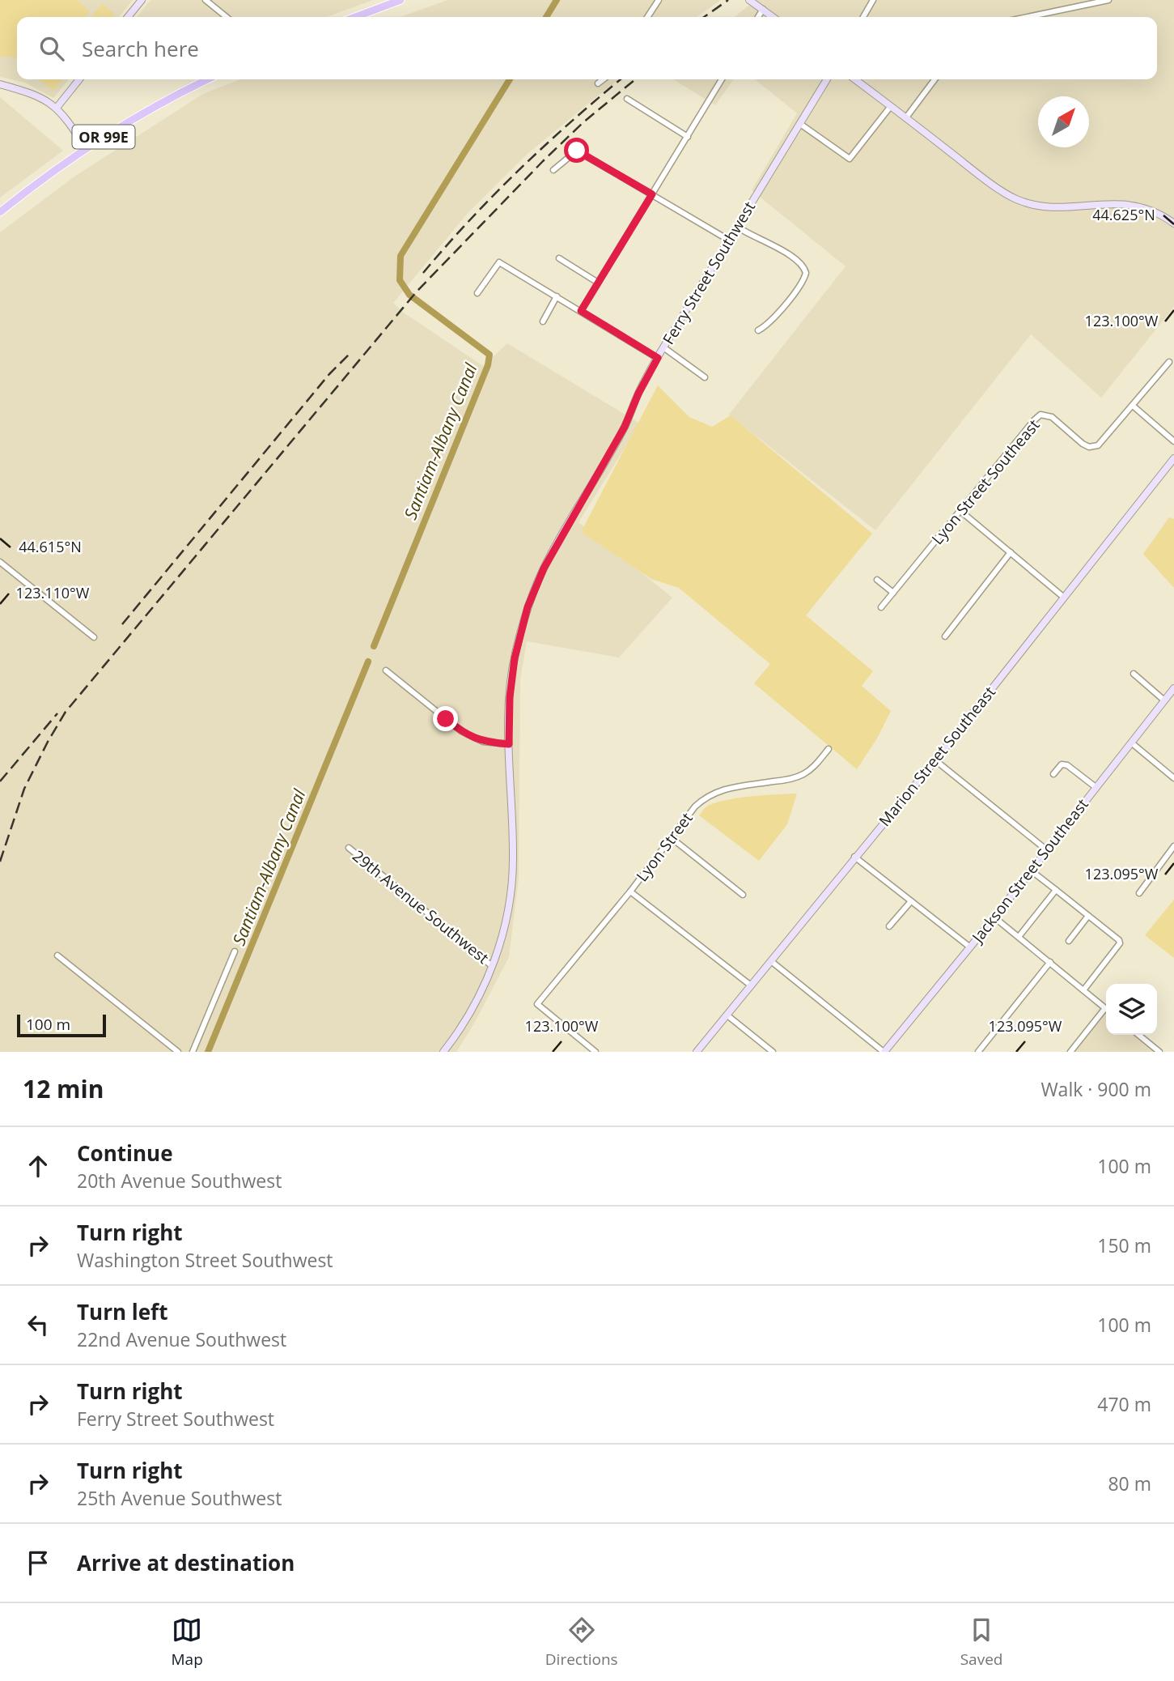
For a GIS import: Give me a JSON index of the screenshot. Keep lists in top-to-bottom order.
{
  "streets": {
    "main road": ["OR 99E"],
    "street": [
      "Ferry Street Southwest",
      "Lyon Street Southeast",
      "Marion Street Southeast",
      "Lyon Street",
      "Jackson Street Southeast",
      "29th Avenue Southwest"
    ]
  },
  "crossings": [
    ["Ferry Street Southwest", "29th Avenue Southwest"]
  ],
  "water": ["Santiam-Albany Canal"],
  "scale_bar": "100 m",
  "north": "top right",
  "page": {
    "search": "Search here",
    "scale": "100 m",
    "heading": ["12 min", "Walk · 900 m"],
    "list": [
      ["Continue", "20th Avenue Southwest", "100 m"],
      ["Turn right", "Washington Street Southwest", "150 m"],
      ["Turn left", "22nd Avenue Southwest", "100 m"],
      ["Turn right", "Ferry Street Southwest", "470 m"],
      ["Turn right", "25th Avenue Southwest", "80 m"],
      "Arrive at destination"
    ],
    "nav": ["Map", "Directions", "Saved"]
  },
  "coordinates": [
    "44.625°N",
    "123.100°W",
    "44.615°N",
    "123.110°W",
    "123.095°W"
  ]
}
